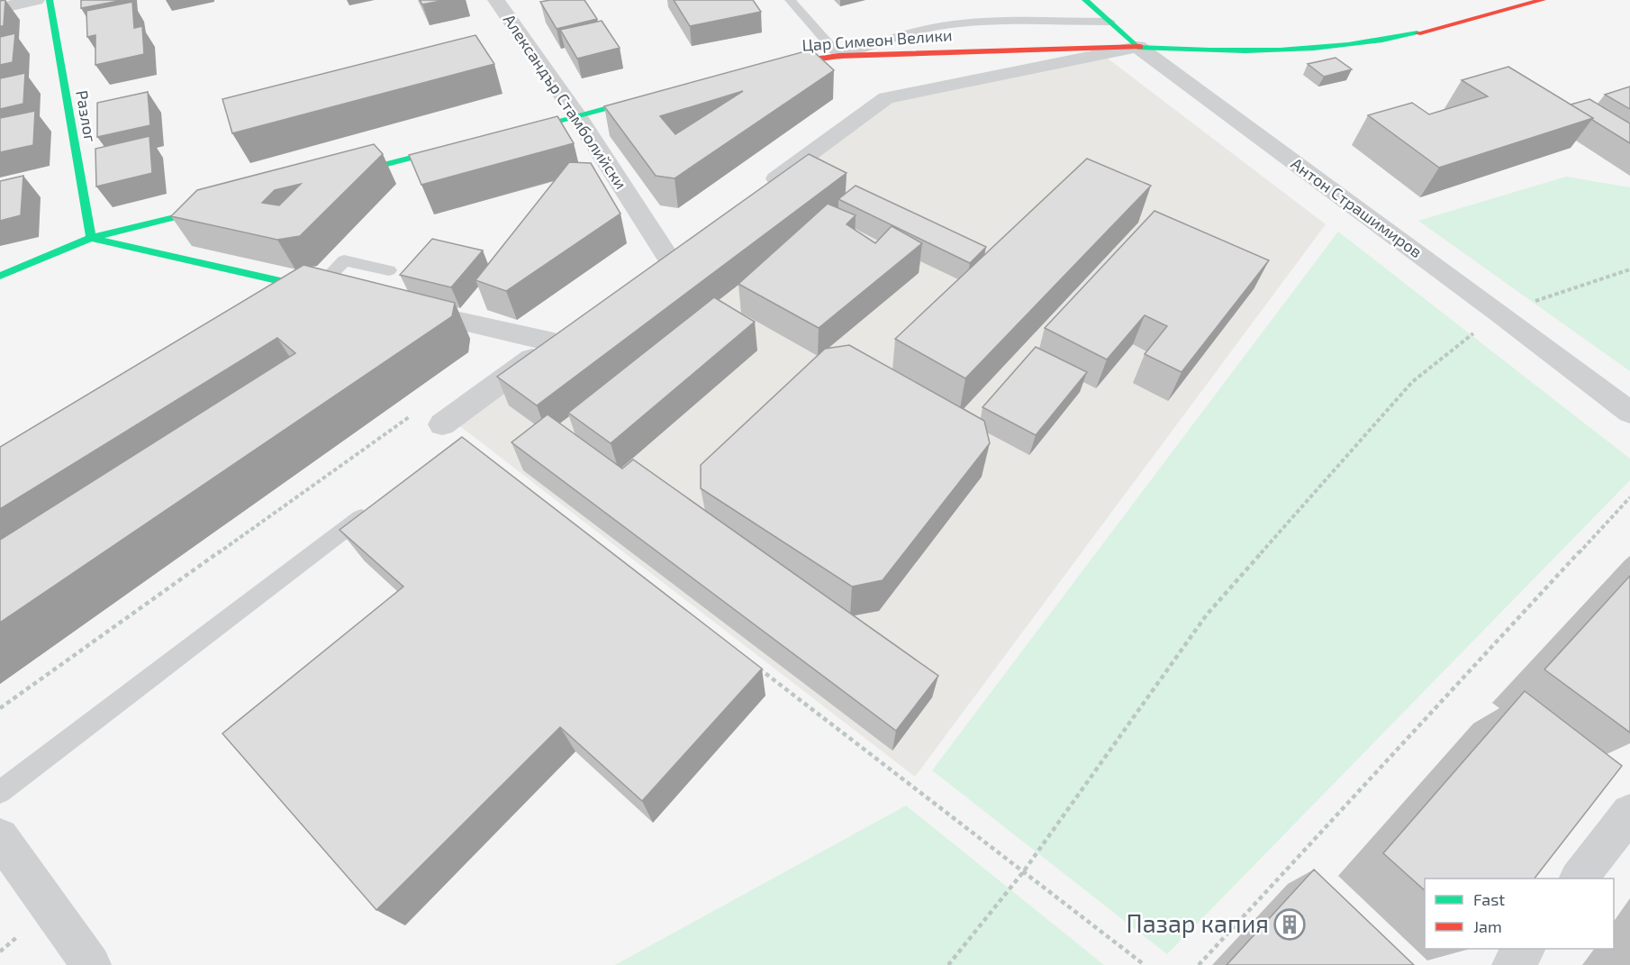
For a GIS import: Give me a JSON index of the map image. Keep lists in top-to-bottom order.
{
  "streets": {
    "street": [
      "Цар Симеон Велики",
      "Александър Стамболийски",
      "Разлог",
      "Антон Страшимиров"
    ]
  },
  "crossings": [
    ["Цар Симеон Велики", "Антон Страшимиров"]
  ],
  "places": {
    "building": ["Пазар капия"]
  },
  "legend": ["Fast", "Jam"]
}
